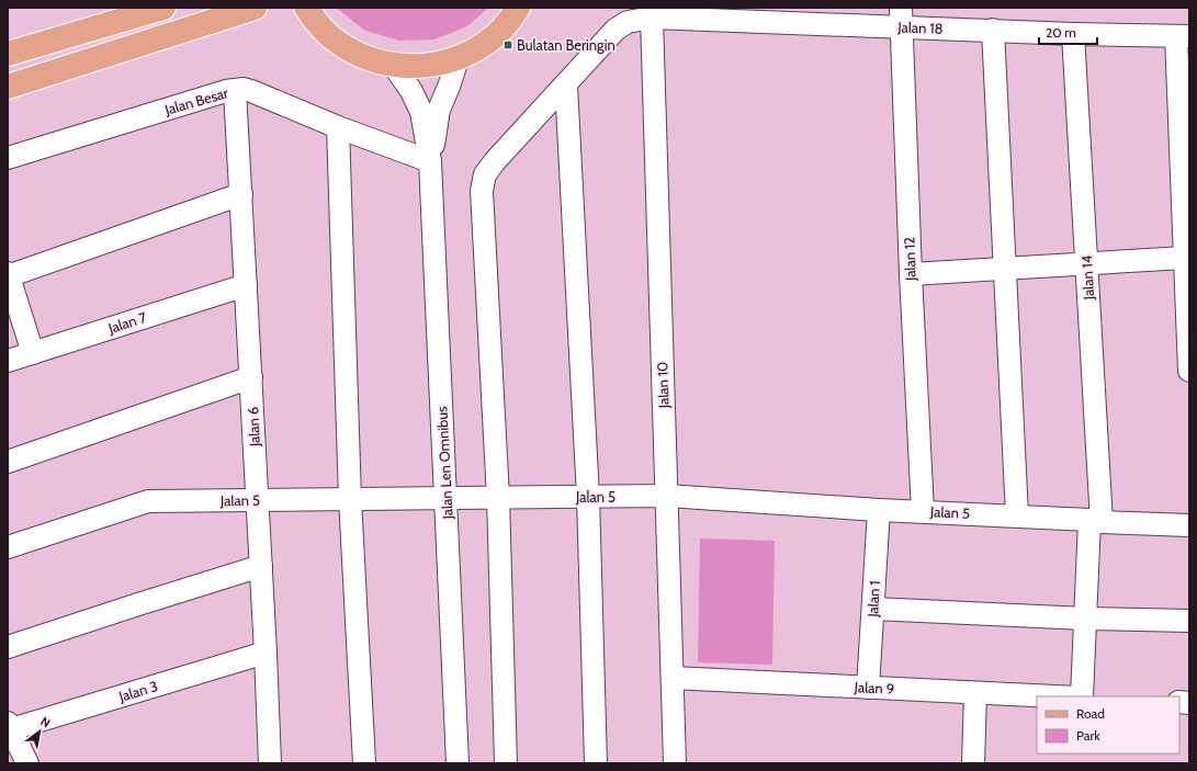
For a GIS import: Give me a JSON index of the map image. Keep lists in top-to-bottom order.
{
  "streets": {
    "street": [
      "Jalan 18",
      "Jalan Besar",
      "Jalan 12",
      "Jalan 14",
      "Jalan 7",
      "Jalan 10",
      "Jalan 6",
      "Jalan Len Omnibus",
      "Jalan 5",
      "Jalan 1",
      "Jalan 9",
      "Jalan 3"
    ]
  },
  "crossings": [
    ["Jalan 18", "Jalan 12"],
    ["Jalan 18", "Jalan 14"],
    ["Jalan 18", "Jalan 10"],
    ["Jalan 18", "Jalan 5"],
    ["Jalan Besar", "Jalan 6"],
    ["Jalan Besar", "Jalan Len Omnibus"],
    ["Jalan 12", "Jalan 5"],
    ["Jalan 14", "Jalan 5"],
    ["Jalan 7", "Jalan 6"],
    ["Jalan 10", "Jalan 5"],
    ["Jalan 10", "Jalan 9"],
    ["Jalan 6", "Jalan 5"],
    ["Jalan 6", "Jalan 3"],
    ["Jalan Len Omnibus", "Jalan 5"],
    ["Jalan 5", "Jalan 1"],
    ["Jalan 1", "Jalan 9"]
  ],
  "places": {
    "transit": ["Bulatan Beringin"]
  },
  "legend": ["Road", "Park"],
  "scale_bar": "20 m",
  "north": "top right"
}
